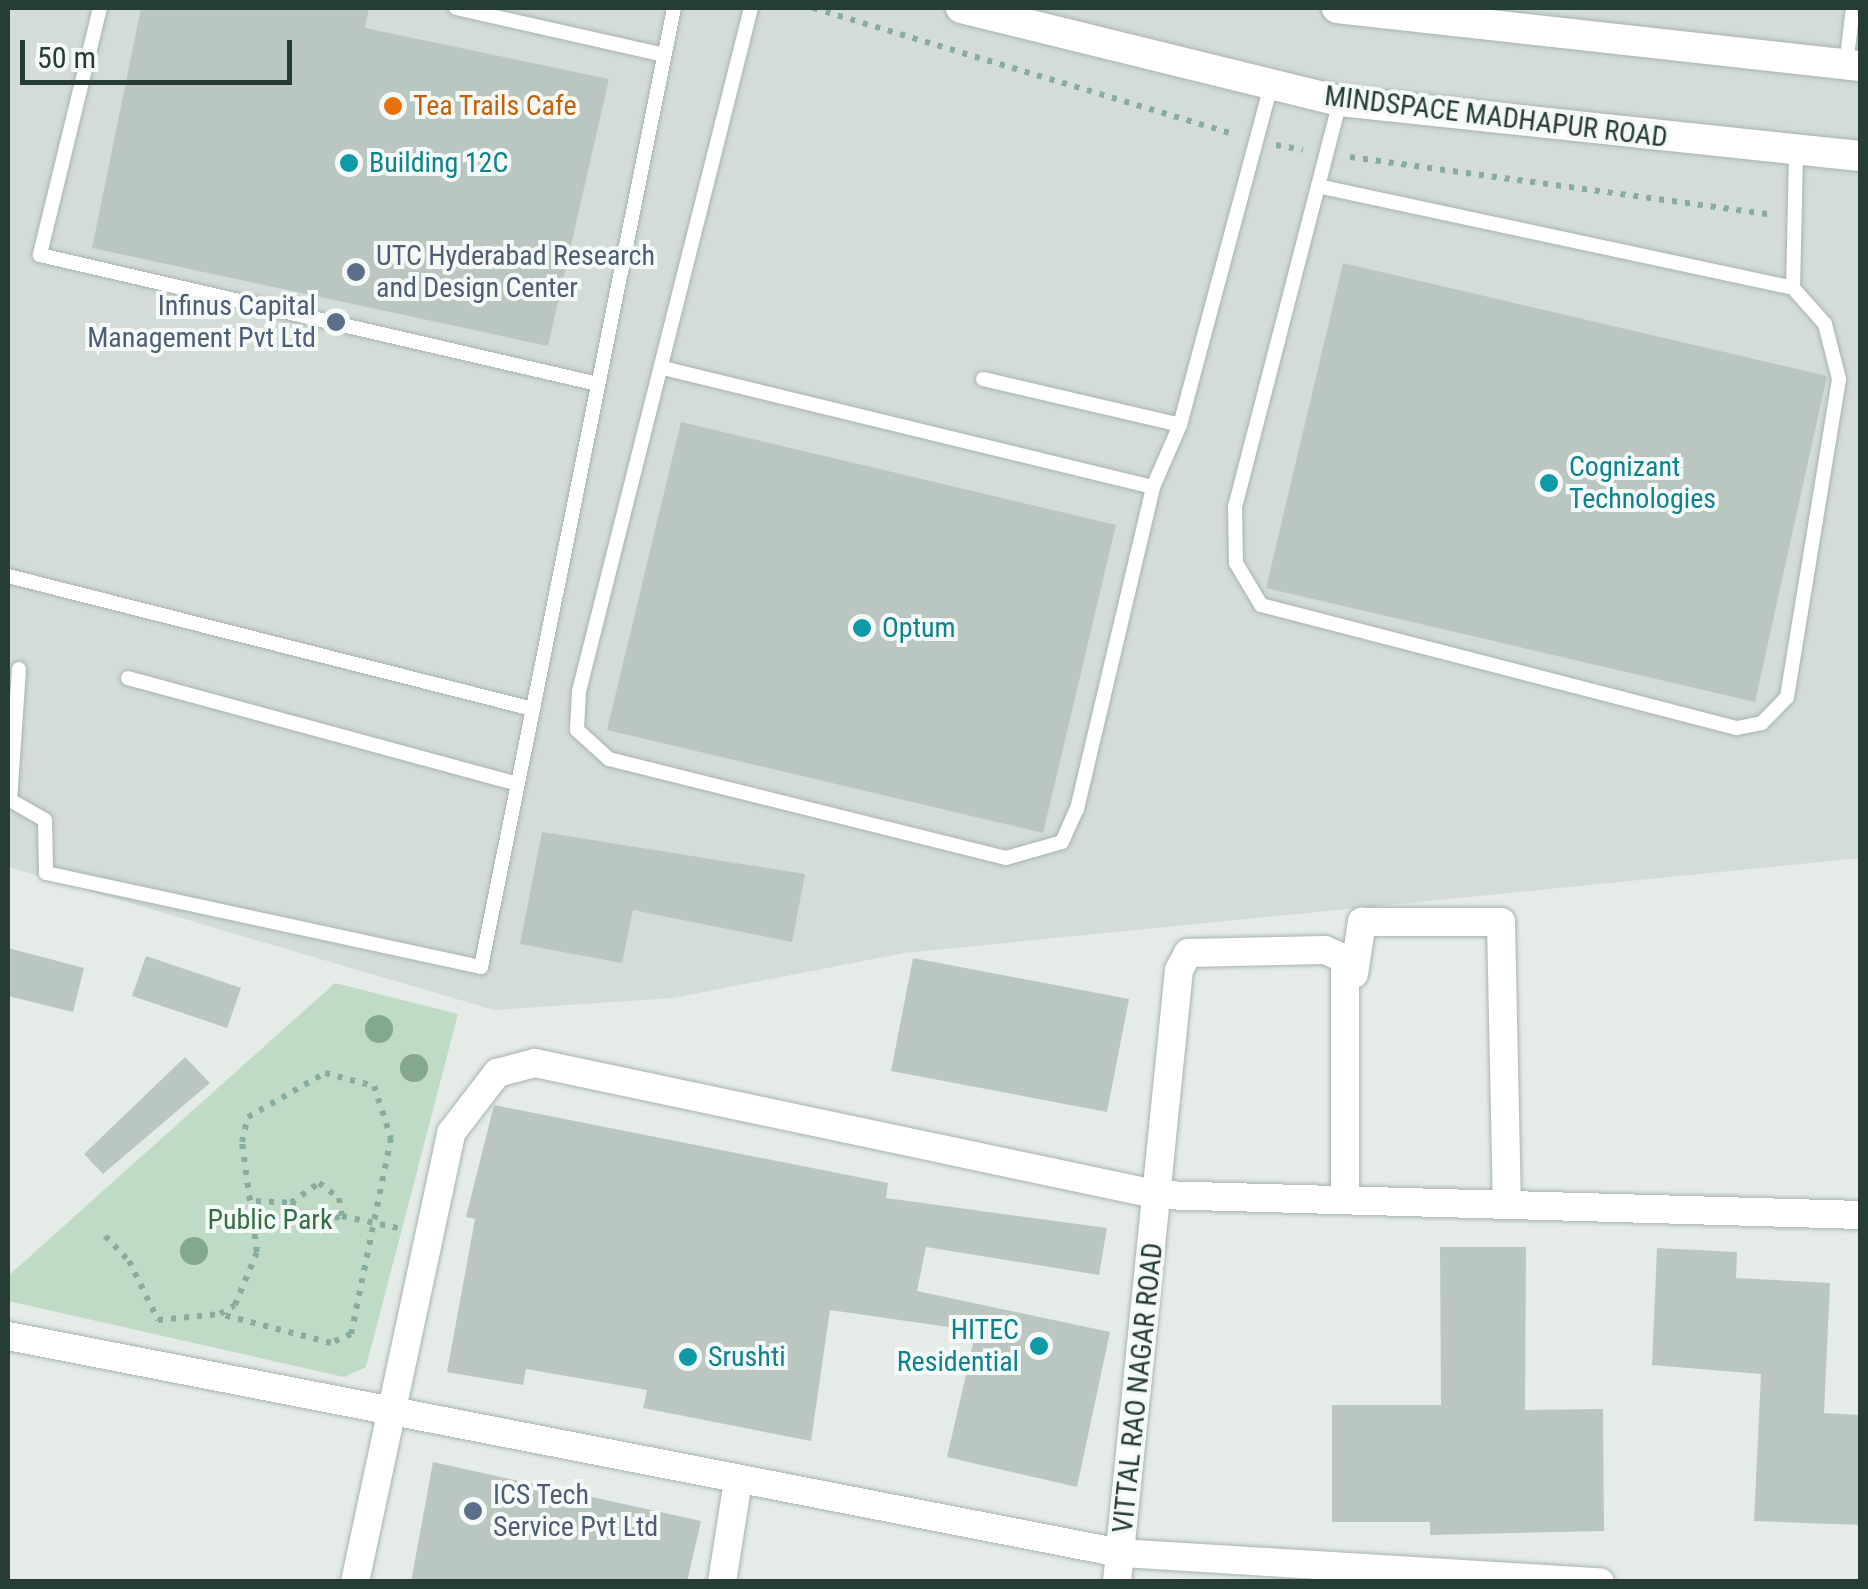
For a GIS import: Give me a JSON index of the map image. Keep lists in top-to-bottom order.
{
  "streets": {
    "street": ["MINDSPACE MADHAPUR ROAD", "VITTAL RAO NAGAR ROAD"]
  },
  "parks": ["Public Park"],
  "places": [
    "Tea Trails Cafe",
    "Building 12C",
    "UTC Hyderabad Research and Design Center",
    "Infinus Capital Management Pvt Ltd",
    "Cognizant Technologies",
    "Optum",
    "HITEC Residential",
    "Srushti",
    "ICS Tech Service Pvt Ltd"
  ],
  "scale_bar": "50 m"
}
